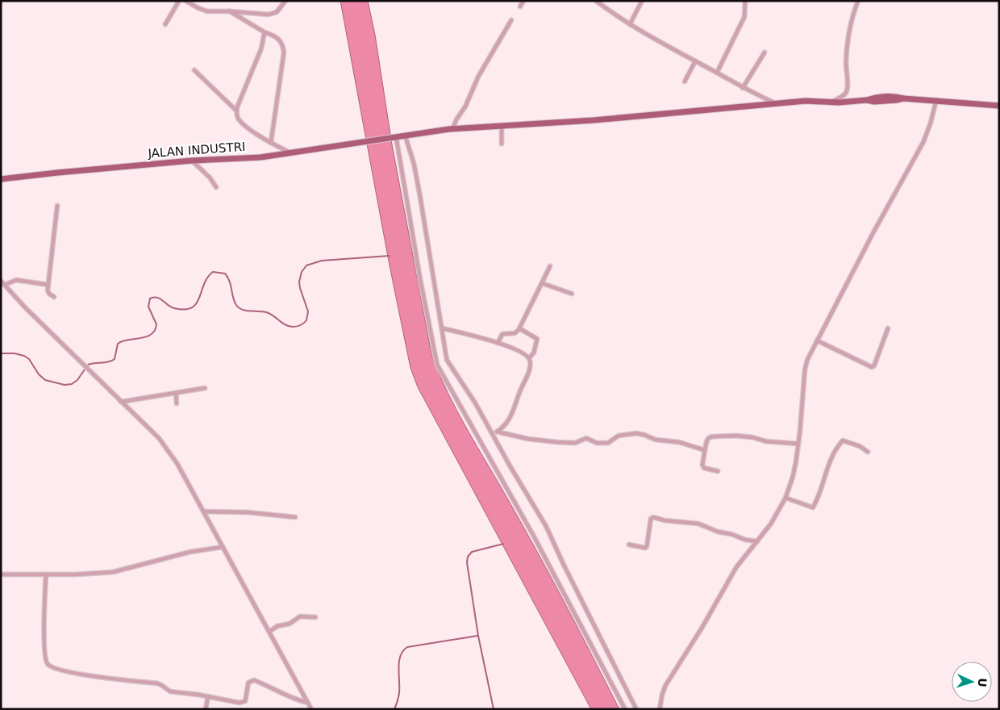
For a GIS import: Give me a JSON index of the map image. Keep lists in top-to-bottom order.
{
  "streets": {
    "main road": ["JALAN INDUSTRI"]
  },
  "north": "right"
}
